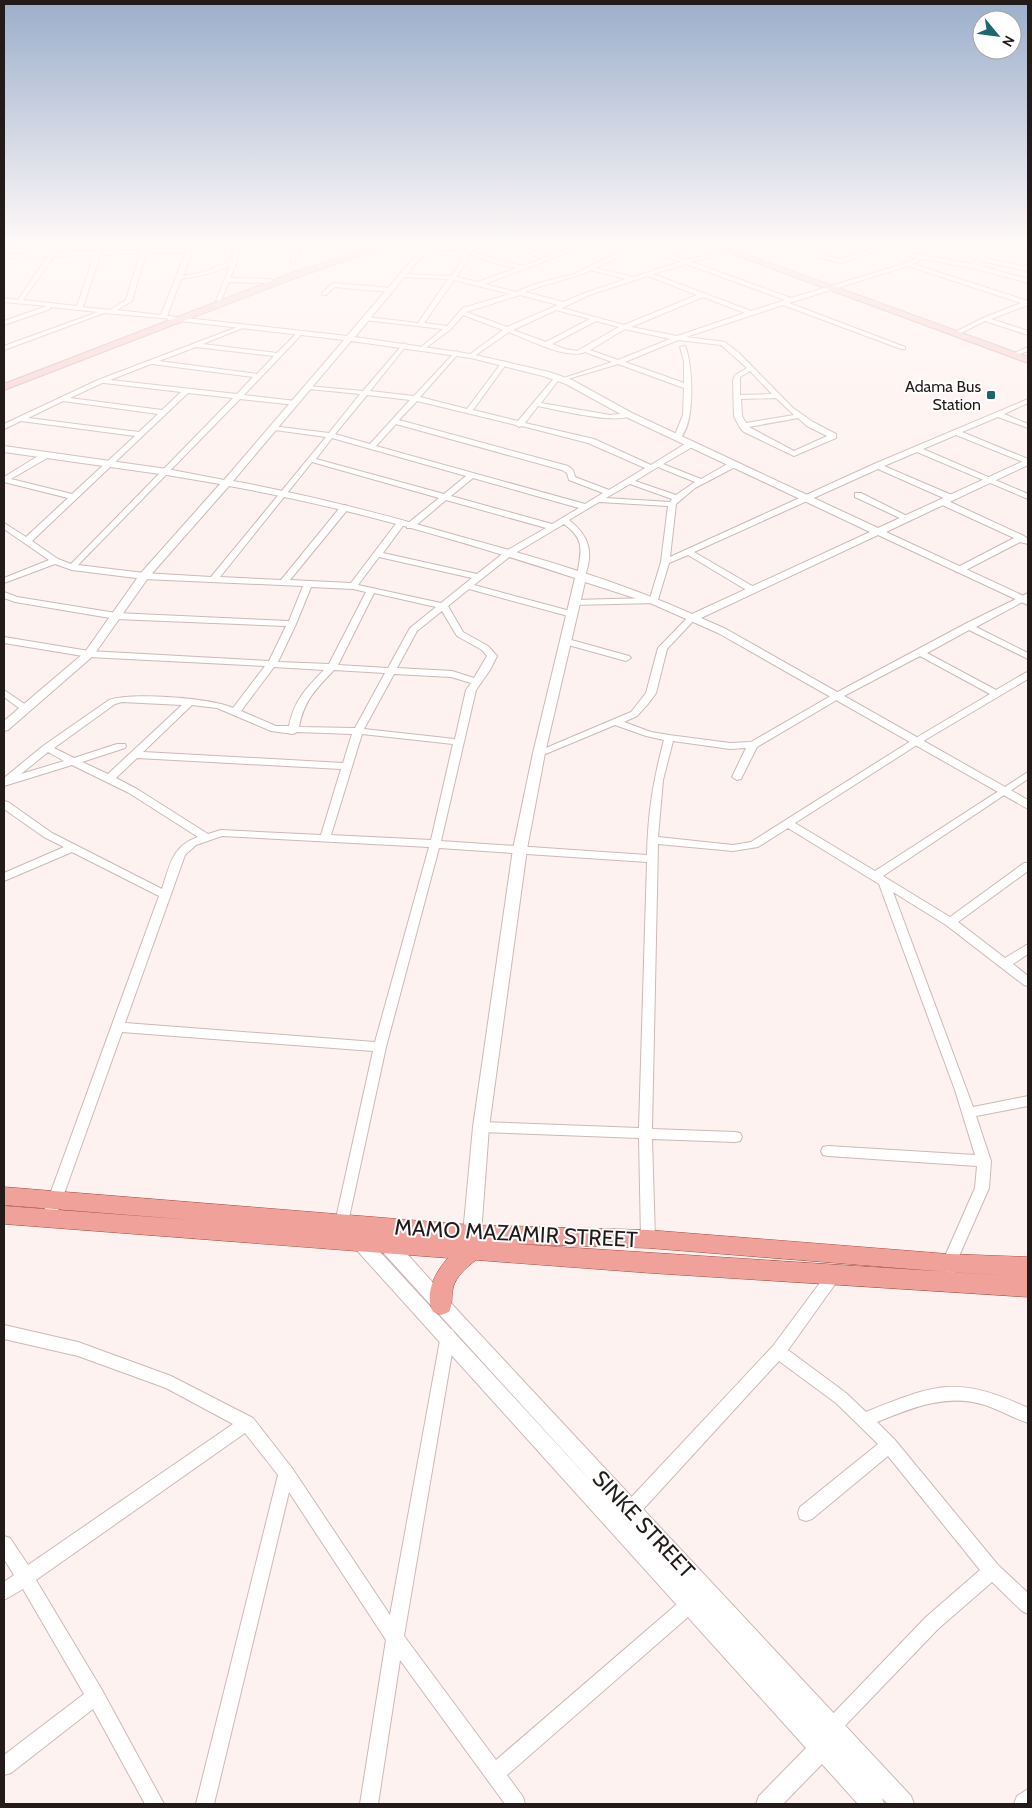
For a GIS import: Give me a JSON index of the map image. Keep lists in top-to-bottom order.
{
  "streets": {
    "main road": ["MAMO MAZAMIR STREET"],
    "street": ["SINKE STREET"]
  },
  "crossings": [
    ["MAMO MAZAMIR STREET", "SINKE STREET"]
  ],
  "places": {
    "transit": ["Adama Bus Station"]
  },
  "north": "bottom right"
}
